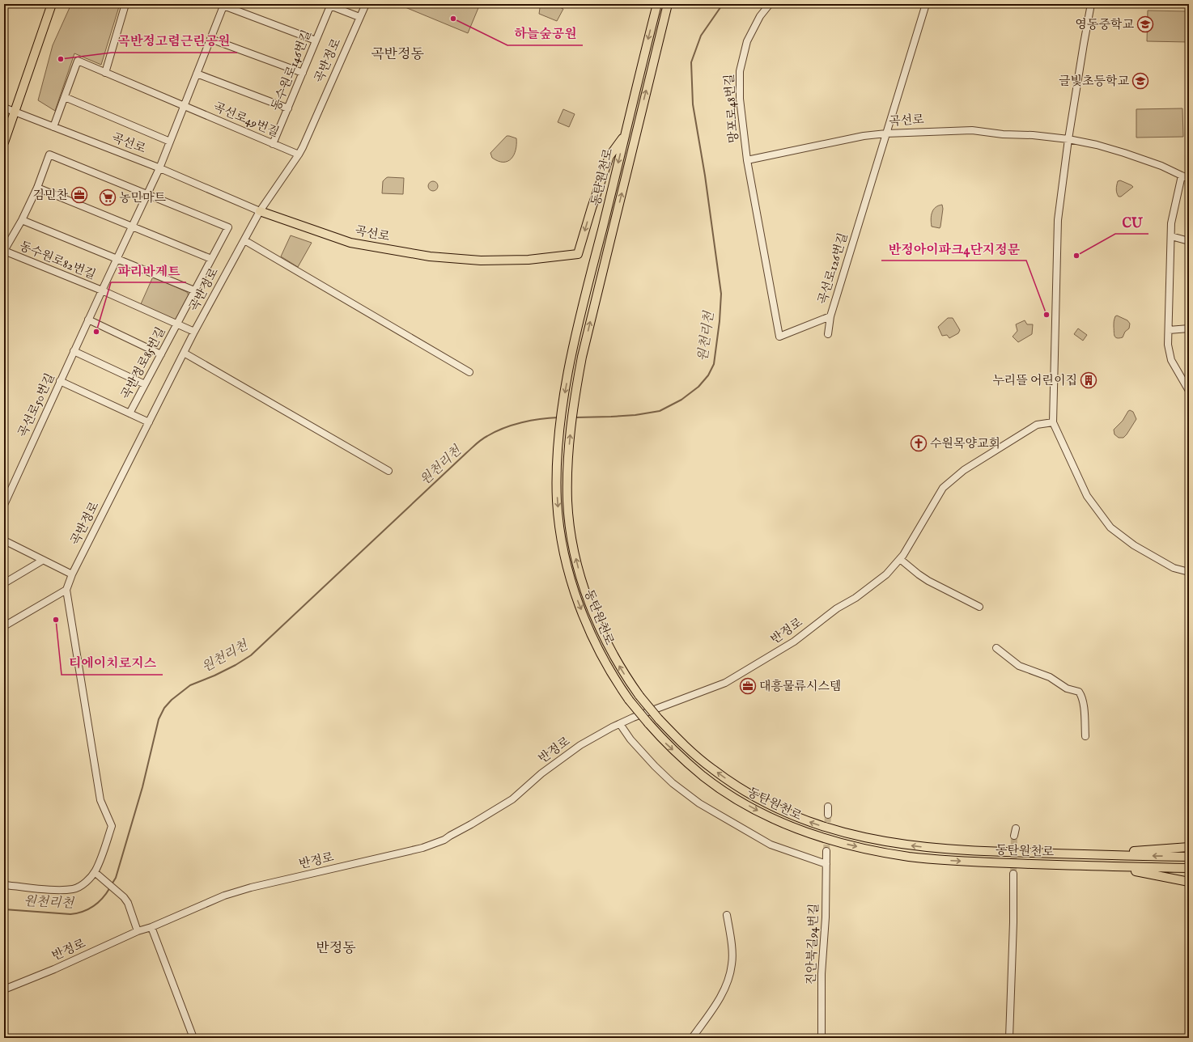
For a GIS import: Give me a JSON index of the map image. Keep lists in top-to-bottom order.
{
  "streets": {
    "main road": ["곡선로", "동탄원천로"],
    "street": [
      "곡반정로",
      "동수원로146번길",
      "망포로48번길",
      "곡선로49번길",
      "동수원로82번길",
      "곡선로126번길",
      "곡반정로85번길",
      "곡선로50번길",
      "반정로",
      "진안북길94번길"
    ]
  },
  "crossings": [
    ["곡반정로", "동수원로146번길"],
    ["곡반정로", "곡선로49번길"],
    ["곡반정로", "곡선로"],
    ["곡반정로", "동수원로82번길"],
    ["곡반정로", "곡반정로85번길"],
    ["동수원로146번길", "곡선로49번길"],
    ["망포로48번길", "곡선로"],
    ["망포로48번길", "곡선로126번길"],
    ["곡선로", "동탄원천로"],
    ["곡선로", "곡선로126번길"],
    ["곡선로", "곡선로50번길"],
    ["동수원로82번길", "곡반정로85번길"],
    ["동수원로82번길", "곡선로50번길"],
    ["곡반정로85번길", "곡선로50번길"]
  ],
  "districts": ["곡반정동", "반정동"],
  "water": ["원천리천"],
  "places": {
    "other": [
      "하늘숲공원",
      "곡반정고렴근린공원",
      "CU",
      "반정아이파크4단지정문",
      "파리바게트",
      "티에이치로지스"
    ],
    "school or university": ["영동중학교", "글빛초등학교"],
    "office": ["김민찬", "대흥물류시스템"],
    "supermarket": ["농민마트"],
    "building": ["누리뜰 어린이집"],
    "church": ["수원목양교회"]
  }
}
